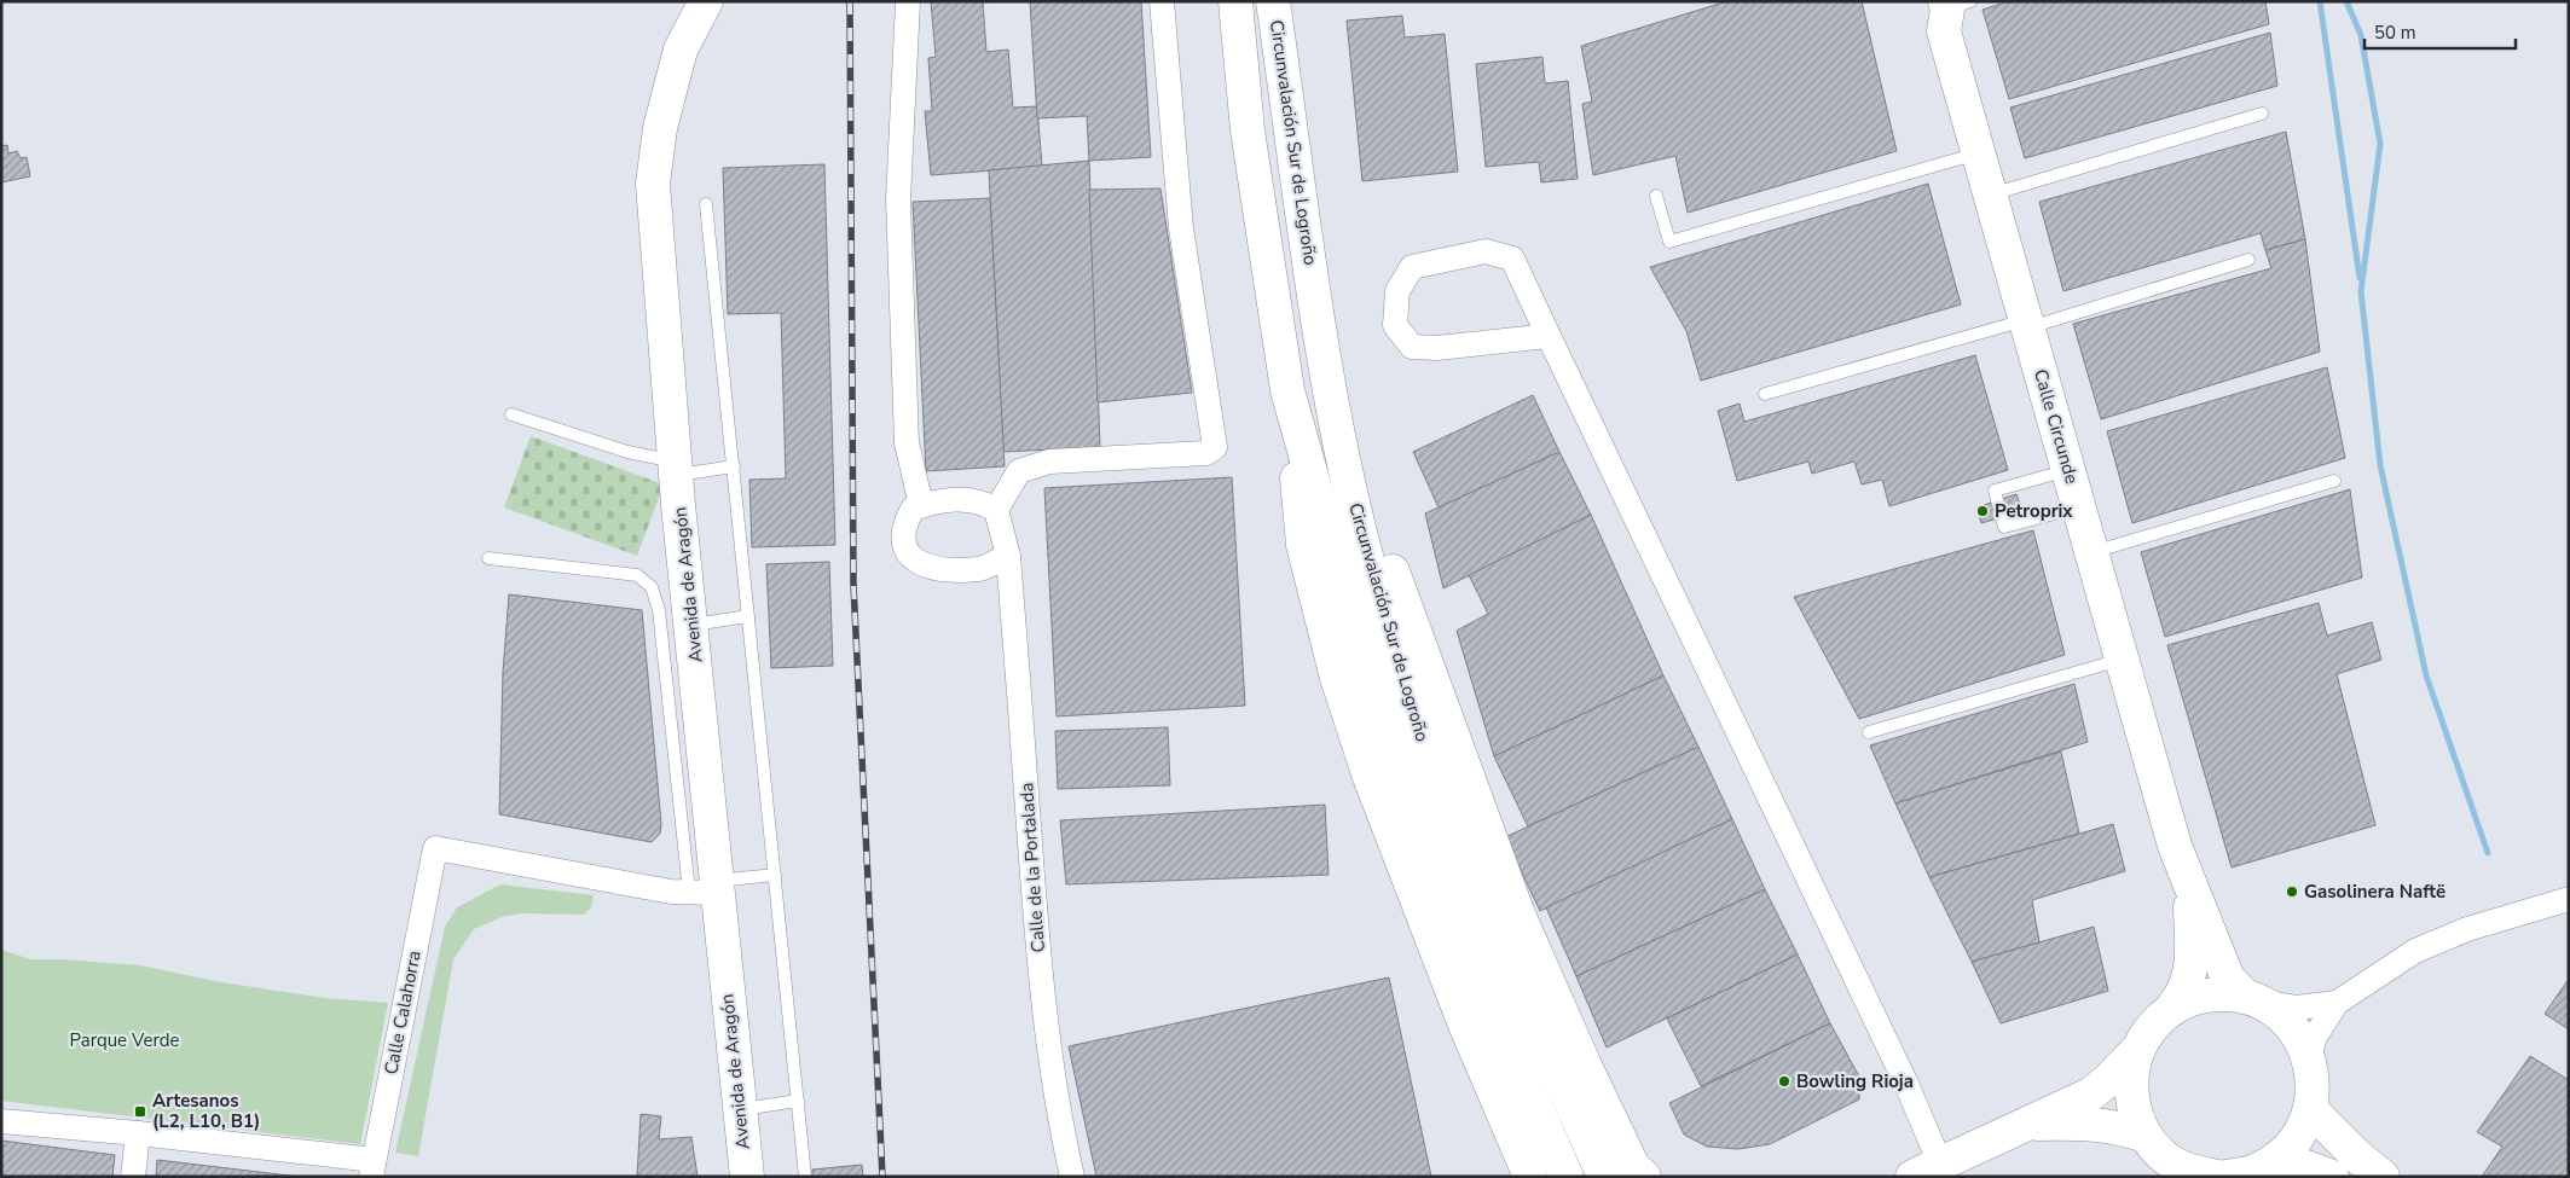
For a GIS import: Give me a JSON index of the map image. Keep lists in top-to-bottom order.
{
  "streets": {
    "main road": ["Circunvalación Sur de Logroño", "Calle Circunde", "Avenida de Aragón"],
    "street": ["Calle de la Portalada", "Calle Calahorra"]
  },
  "crossings": [
    ["Avenida de Aragón", "Calle Calahorra"]
  ],
  "parks": ["Parque Verde"],
  "places": {
    "other": ["Petroprix", "Gasolinera Naftë", "Bowling Rioja"],
    "transit": ["Artesanos (L2, L10, B1)"]
  },
  "scale_bar": "50 m"
}
